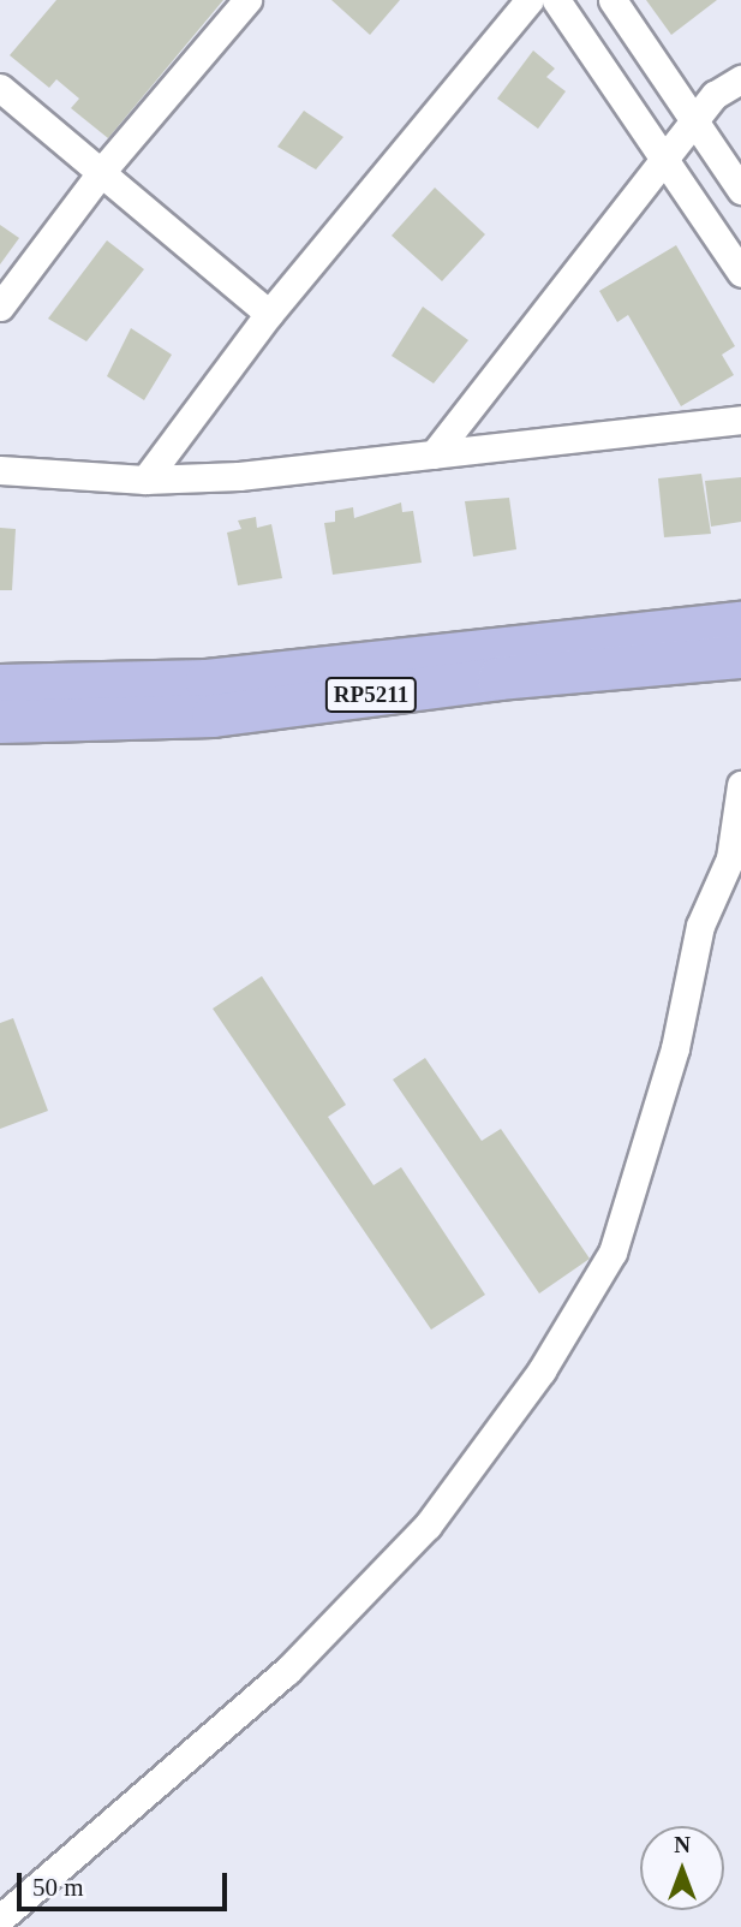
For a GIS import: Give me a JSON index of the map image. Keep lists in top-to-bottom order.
{
  "streets": {
    "main road": ["RP5211"]
  },
  "scale_bar": "50 m",
  "north": "top"
}
